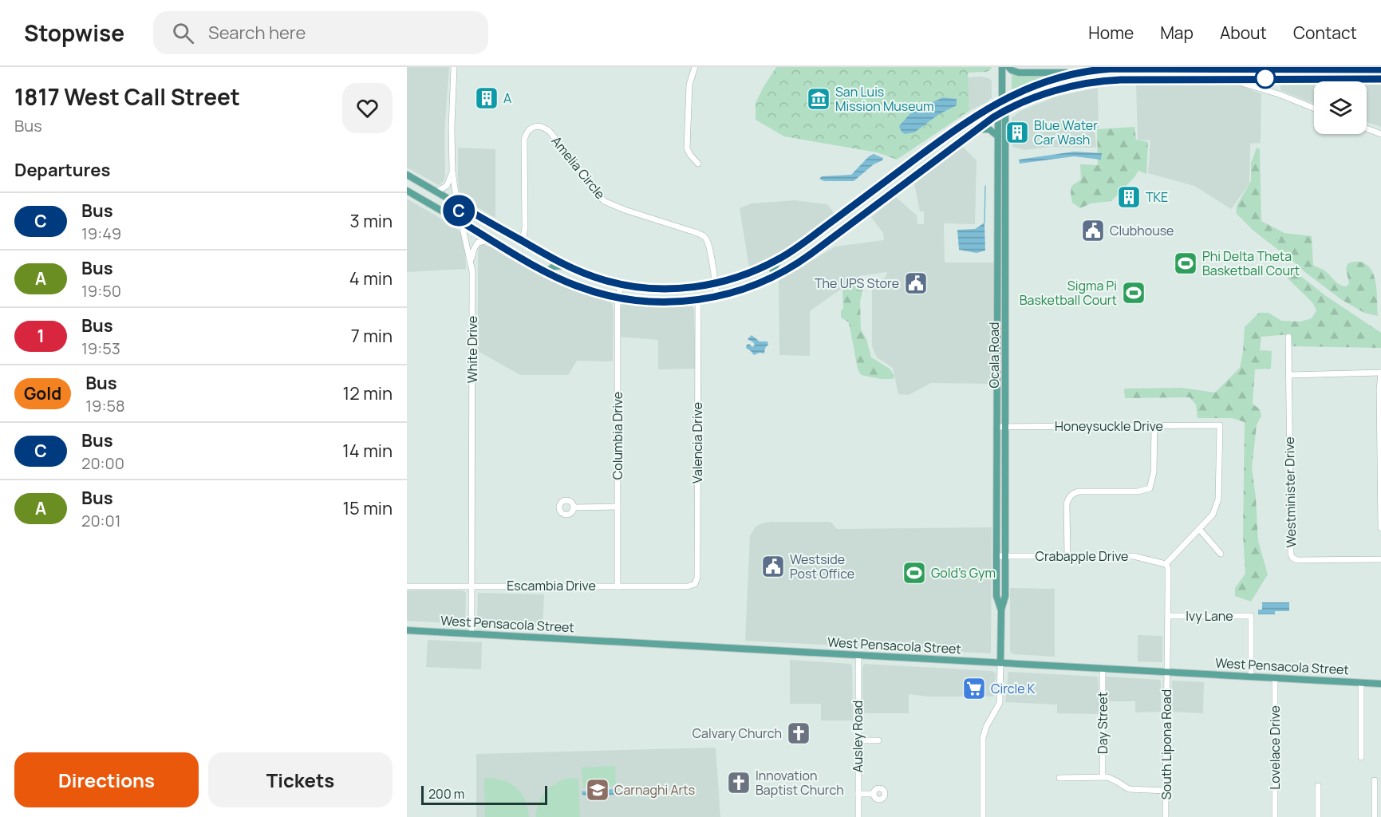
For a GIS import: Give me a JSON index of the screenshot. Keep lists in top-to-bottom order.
{
  "streets": {
    "main road": ["Ocala Road", "West Pensacola Street"],
    "street": [
      "Amelia Circle",
      "White Drive",
      "Honeysuckle Drive",
      "Columbia Drive",
      "Valencia Drive",
      "Westminister Drive",
      "Crabapple Drive",
      "Escambia Drive",
      "Ivy Lane",
      "Day Street",
      "Ausley Road",
      "South Lipona Road",
      "Lovelace Drive"
    ]
  },
  "crossings": [
    ["White Drive", "Escambia Drive"],
    ["White Drive", "West Pensacola Street"],
    ["Ocala Road", "Honeysuckle Drive"],
    ["Ocala Road", "Crabapple Drive"],
    ["Ocala Road", "West Pensacola Street"],
    ["Columbia Drive", "Escambia Drive"],
    ["Valencia Drive", "Escambia Drive"],
    ["Crabapple Drive", "South Lipona Road"],
    ["Ivy Lane", "West Pensacola Street"],
    ["Ivy Lane", "South Lipona Road"],
    ["West Pensacola Street", "Day Street"],
    ["West Pensacola Street", "Ausley Road"],
    ["West Pensacola Street", "South Lipona Road"],
    ["West Pensacola Street", "Lovelace Drive"]
  ],
  "places": {
    "building": ["A", "Blue Water Car Wash", "TKE"],
    "museum": ["San Luis Mission Museum"],
    "public building": ["Clubhouse", "The UPS Store", "Westside Post Office"],
    "sports": ["Phi Delta Theta Basketball Court", "Sigma Pi Basketball Court", "Gold's Gym"],
    "supermarket": ["Circle K"],
    "church": ["Calvary Church", "Innovation Baptist Church"],
    "school or university": ["Carnaghi Arts"]
  },
  "lines": ["bus line C"],
  "scale_bar": "200 m",
  "page": {
    "header": "Stopwise",
    "search": "Search here",
    "nav": [
      "Home",
      "Map",
      "About",
      "Contact"
    ],
    "heading": [
      ["1817 West Call Street", "Bus"],
      "Departures"
    ],
    "on_map": "C",
    "list": [
      {
        "mark": "C",
        "name": "Bus",
        "note": "19:49",
        "value": "3 min"
      },
      {
        "mark": "A",
        "name": "Bus",
        "note": "19:50",
        "value": "4 min"
      },
      {
        "mark": "1",
        "name": "Bus",
        "note": "19:53",
        "value": "7 min"
      },
      {
        "mark": "Gold",
        "name": "Bus",
        "note": "19:58",
        "value": "12 min"
      },
      {
        "mark": "C",
        "name": "Bus",
        "note": "20:00",
        "value": "14 min"
      },
      {
        "mark": "A",
        "name": "Bus",
        "note": "20:01",
        "value": "15 min"
      }
    ],
    "buttons": ["Directions", "Tickets"],
    "scale": "200 m"
  }
}
